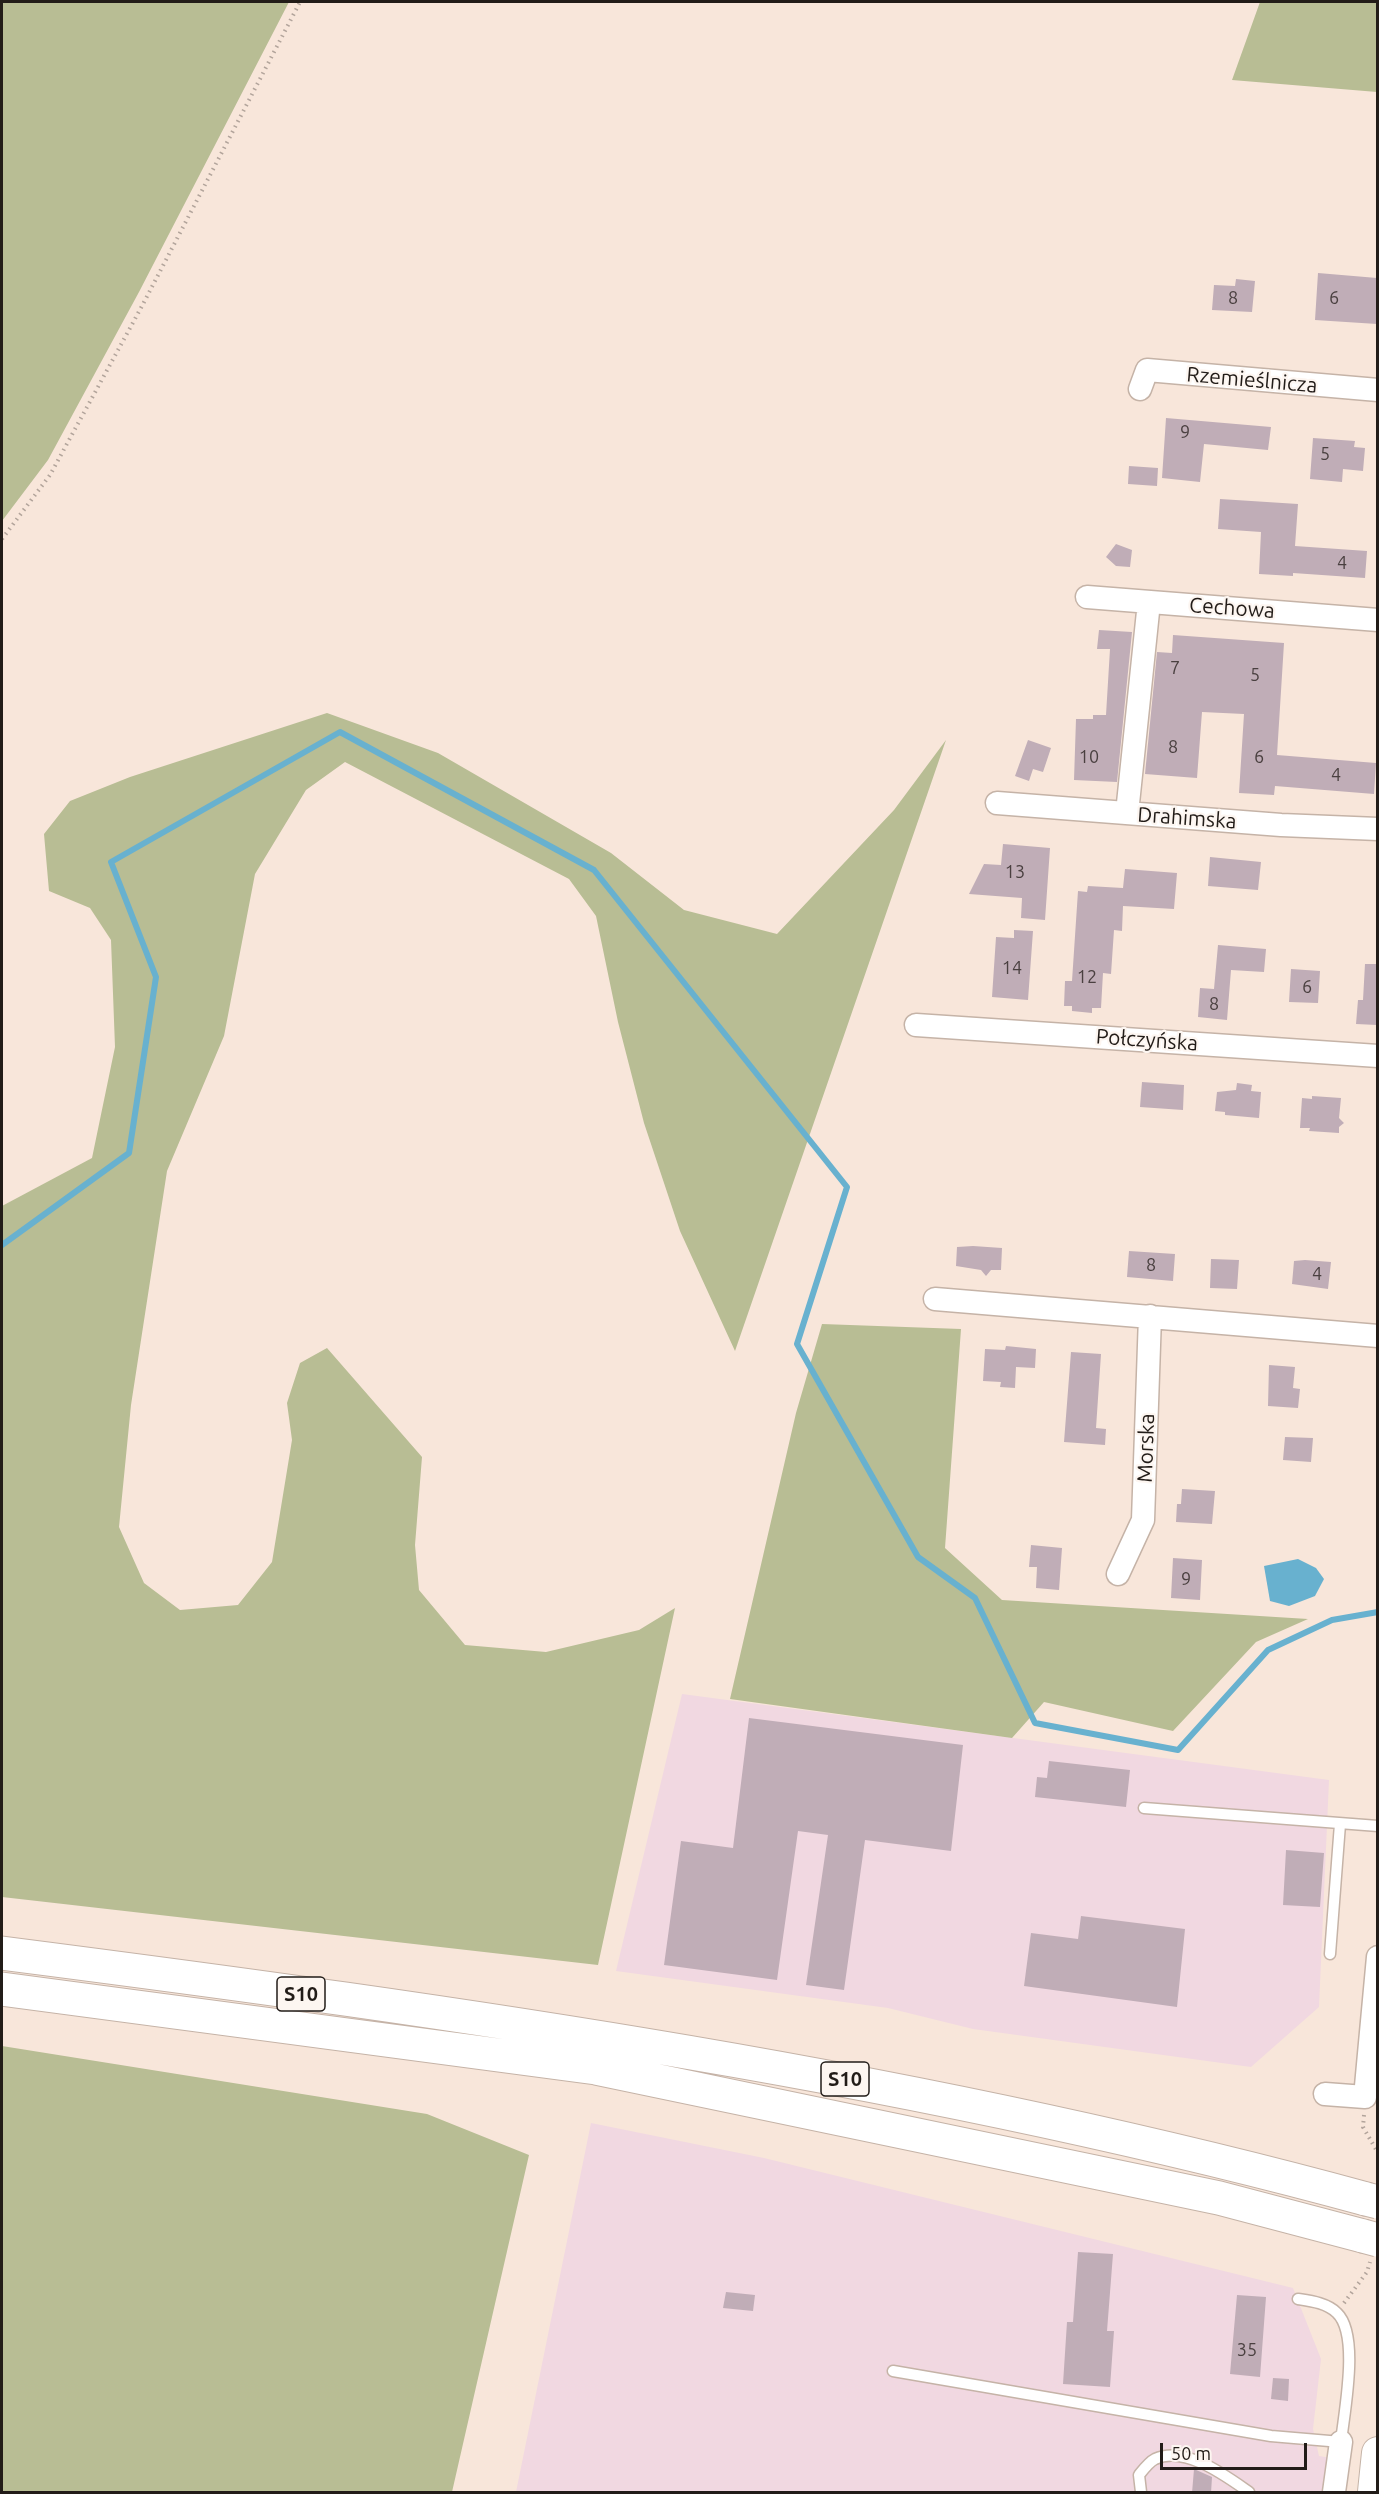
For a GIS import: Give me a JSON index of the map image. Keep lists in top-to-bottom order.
{
  "streets": {
    "highway": ["S10"],
    "street": [
      "Rzemieślnicza",
      "Cechowa",
      "Drahimska",
      "Połczyńska",
      "Morska"
    ]
  },
  "house_numbers": [
    "8",
    "6",
    "9",
    "5",
    "4",
    "7",
    "5",
    "8",
    "10",
    "6",
    "4",
    "13",
    "14",
    "12",
    "6",
    "8",
    "8",
    "4",
    "9",
    "35"
  ],
  "scale_bar": "50 m"
}
